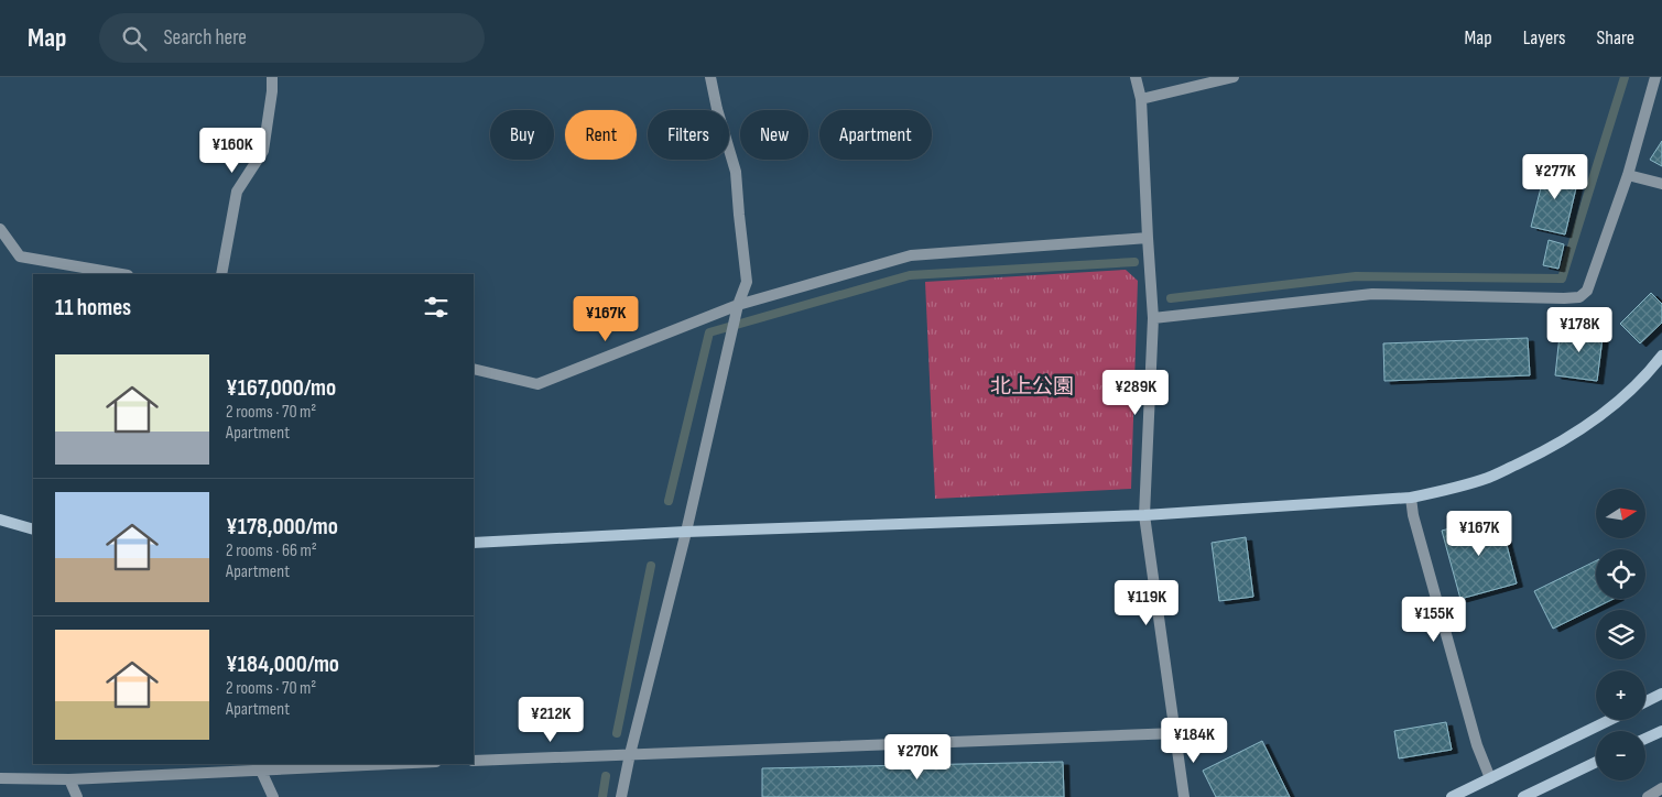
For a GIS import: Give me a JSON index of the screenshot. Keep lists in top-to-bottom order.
{
  "parks": ["北上公園"],
  "north": "right",
  "page": {
    "header": "Map",
    "search": "Search here",
    "nav": ["Map", "Layers", "Share"],
    "chip": [
      "Buy",
      "Rent",
      "Filters",
      "New",
      "Apartment"
    ],
    "price": [
      "¥160K",
      "¥277K",
      "¥167K",
      "¥178K",
      "¥289K",
      "¥167K",
      "¥119K",
      "¥155K",
      "¥212K",
      "¥184K",
      "¥270K"
    ],
    "heading": "11 homes",
    "list": [
      {
        "name": "¥167,000/mo",
        "note": "2 rooms · 70 m² · Apartment"
      },
      {
        "name": "¥178,000/mo",
        "note": "2 rooms · 66 m² · Apartment"
      },
      {
        "name": "¥184,000/mo",
        "note": "2 rooms · 70 m² · Apartment"
      }
    ],
    "map_buttons": ["+", "−"]
  }
}
